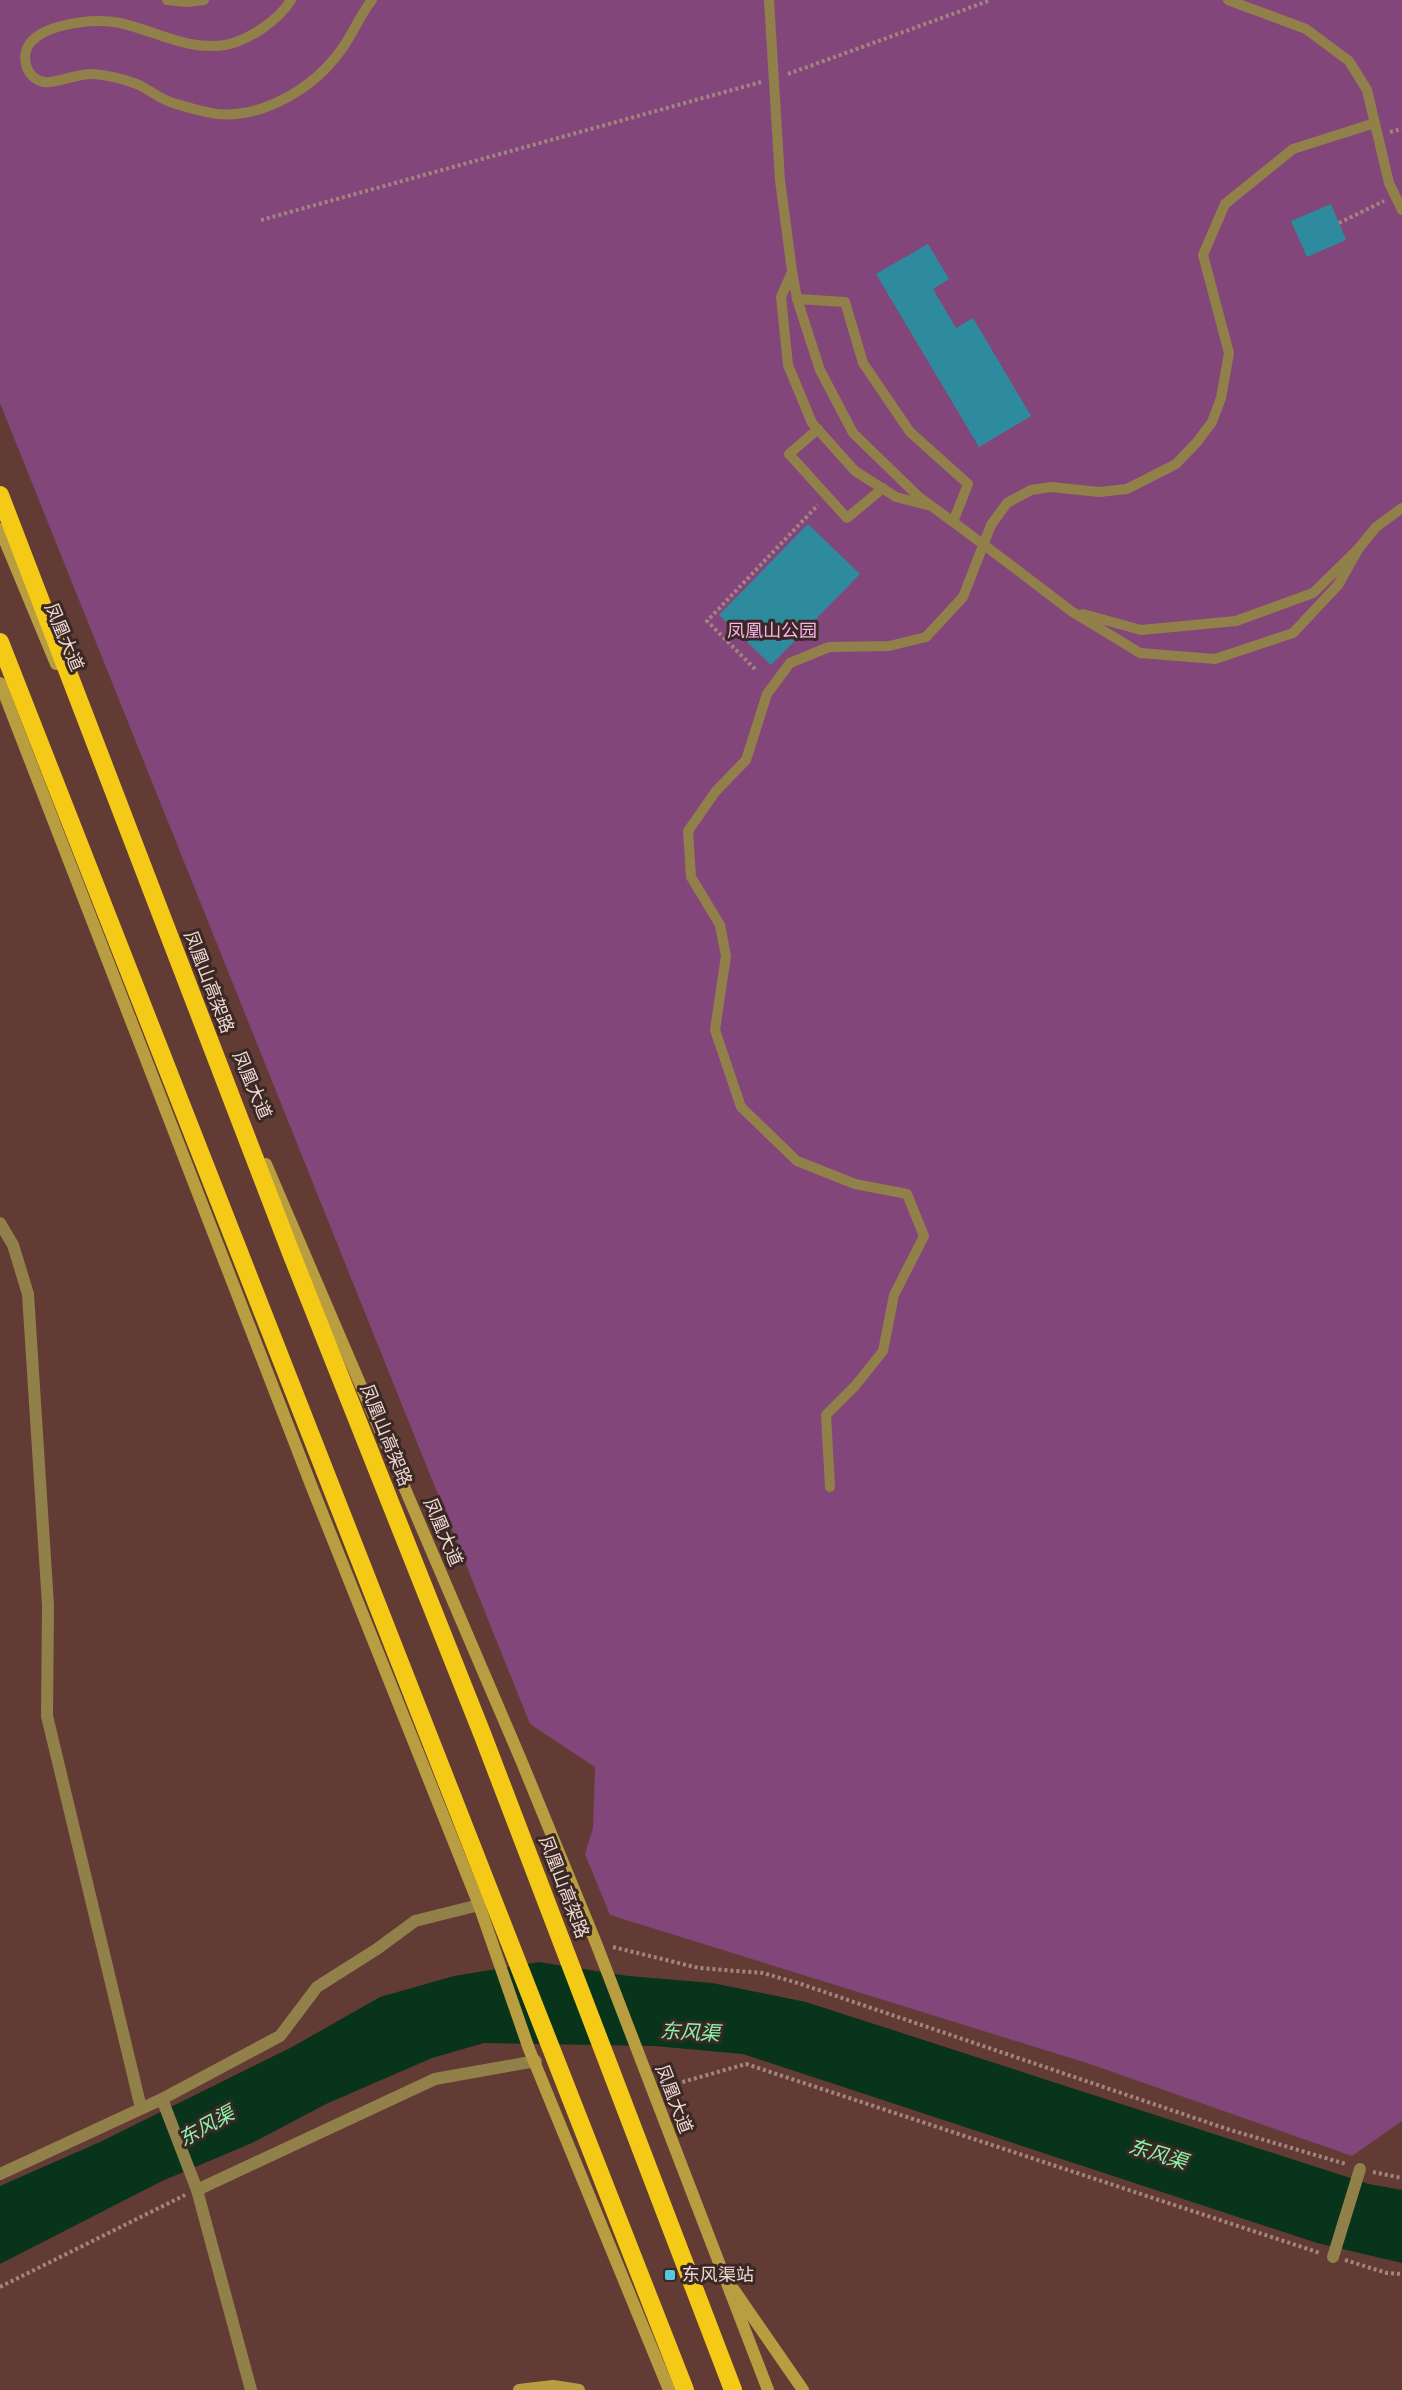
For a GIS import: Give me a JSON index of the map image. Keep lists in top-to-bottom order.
{
  "streets": {
    "highway": ["凤凰山高架路"],
    "main road": ["凤凰大道"]
  },
  "water": ["东风渠"],
  "parks": ["凤凰山公园"],
  "places": {
    "transit": ["东风渠站"]
  }
}
